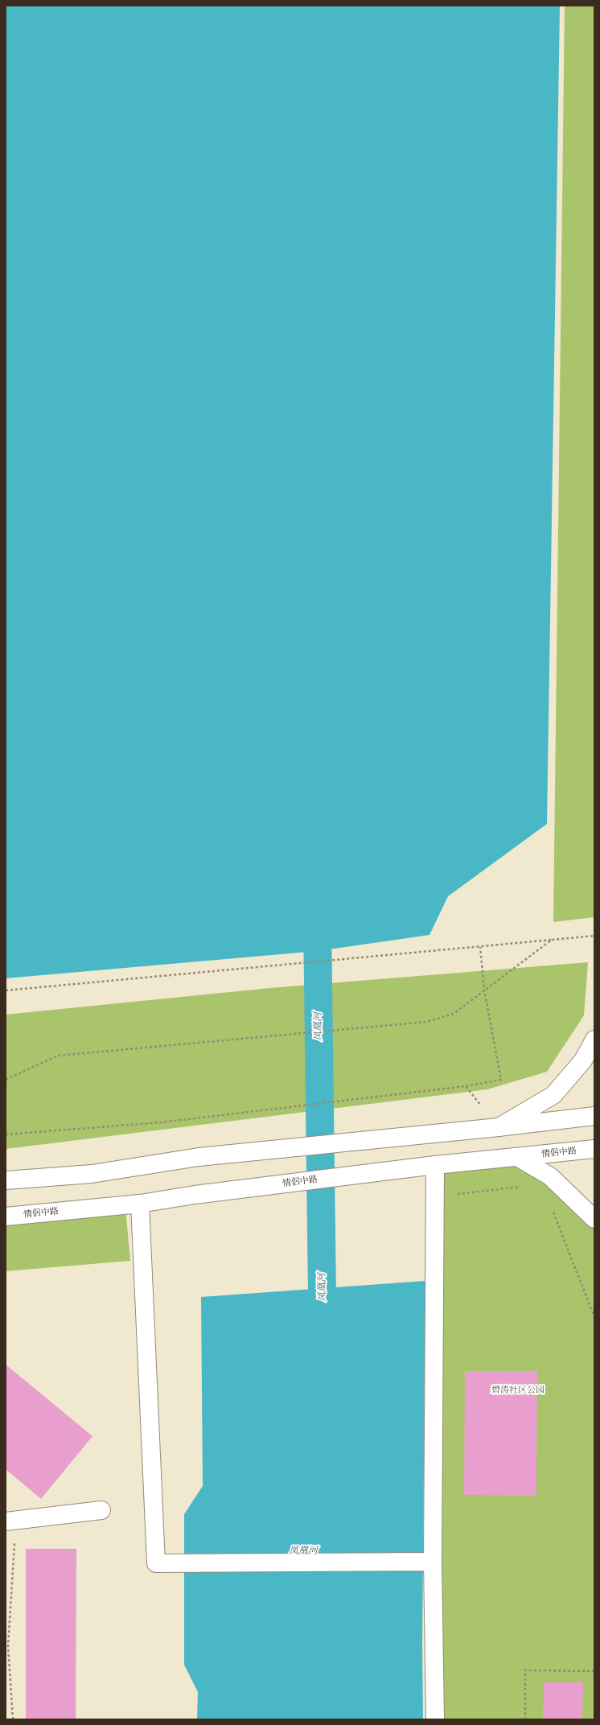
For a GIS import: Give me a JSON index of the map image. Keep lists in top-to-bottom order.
{
  "streets": {
    "main road": ["情侶中路"]
  },
  "water": ["凤凰河"],
  "parks": ["碧涛社区公园"]
}
